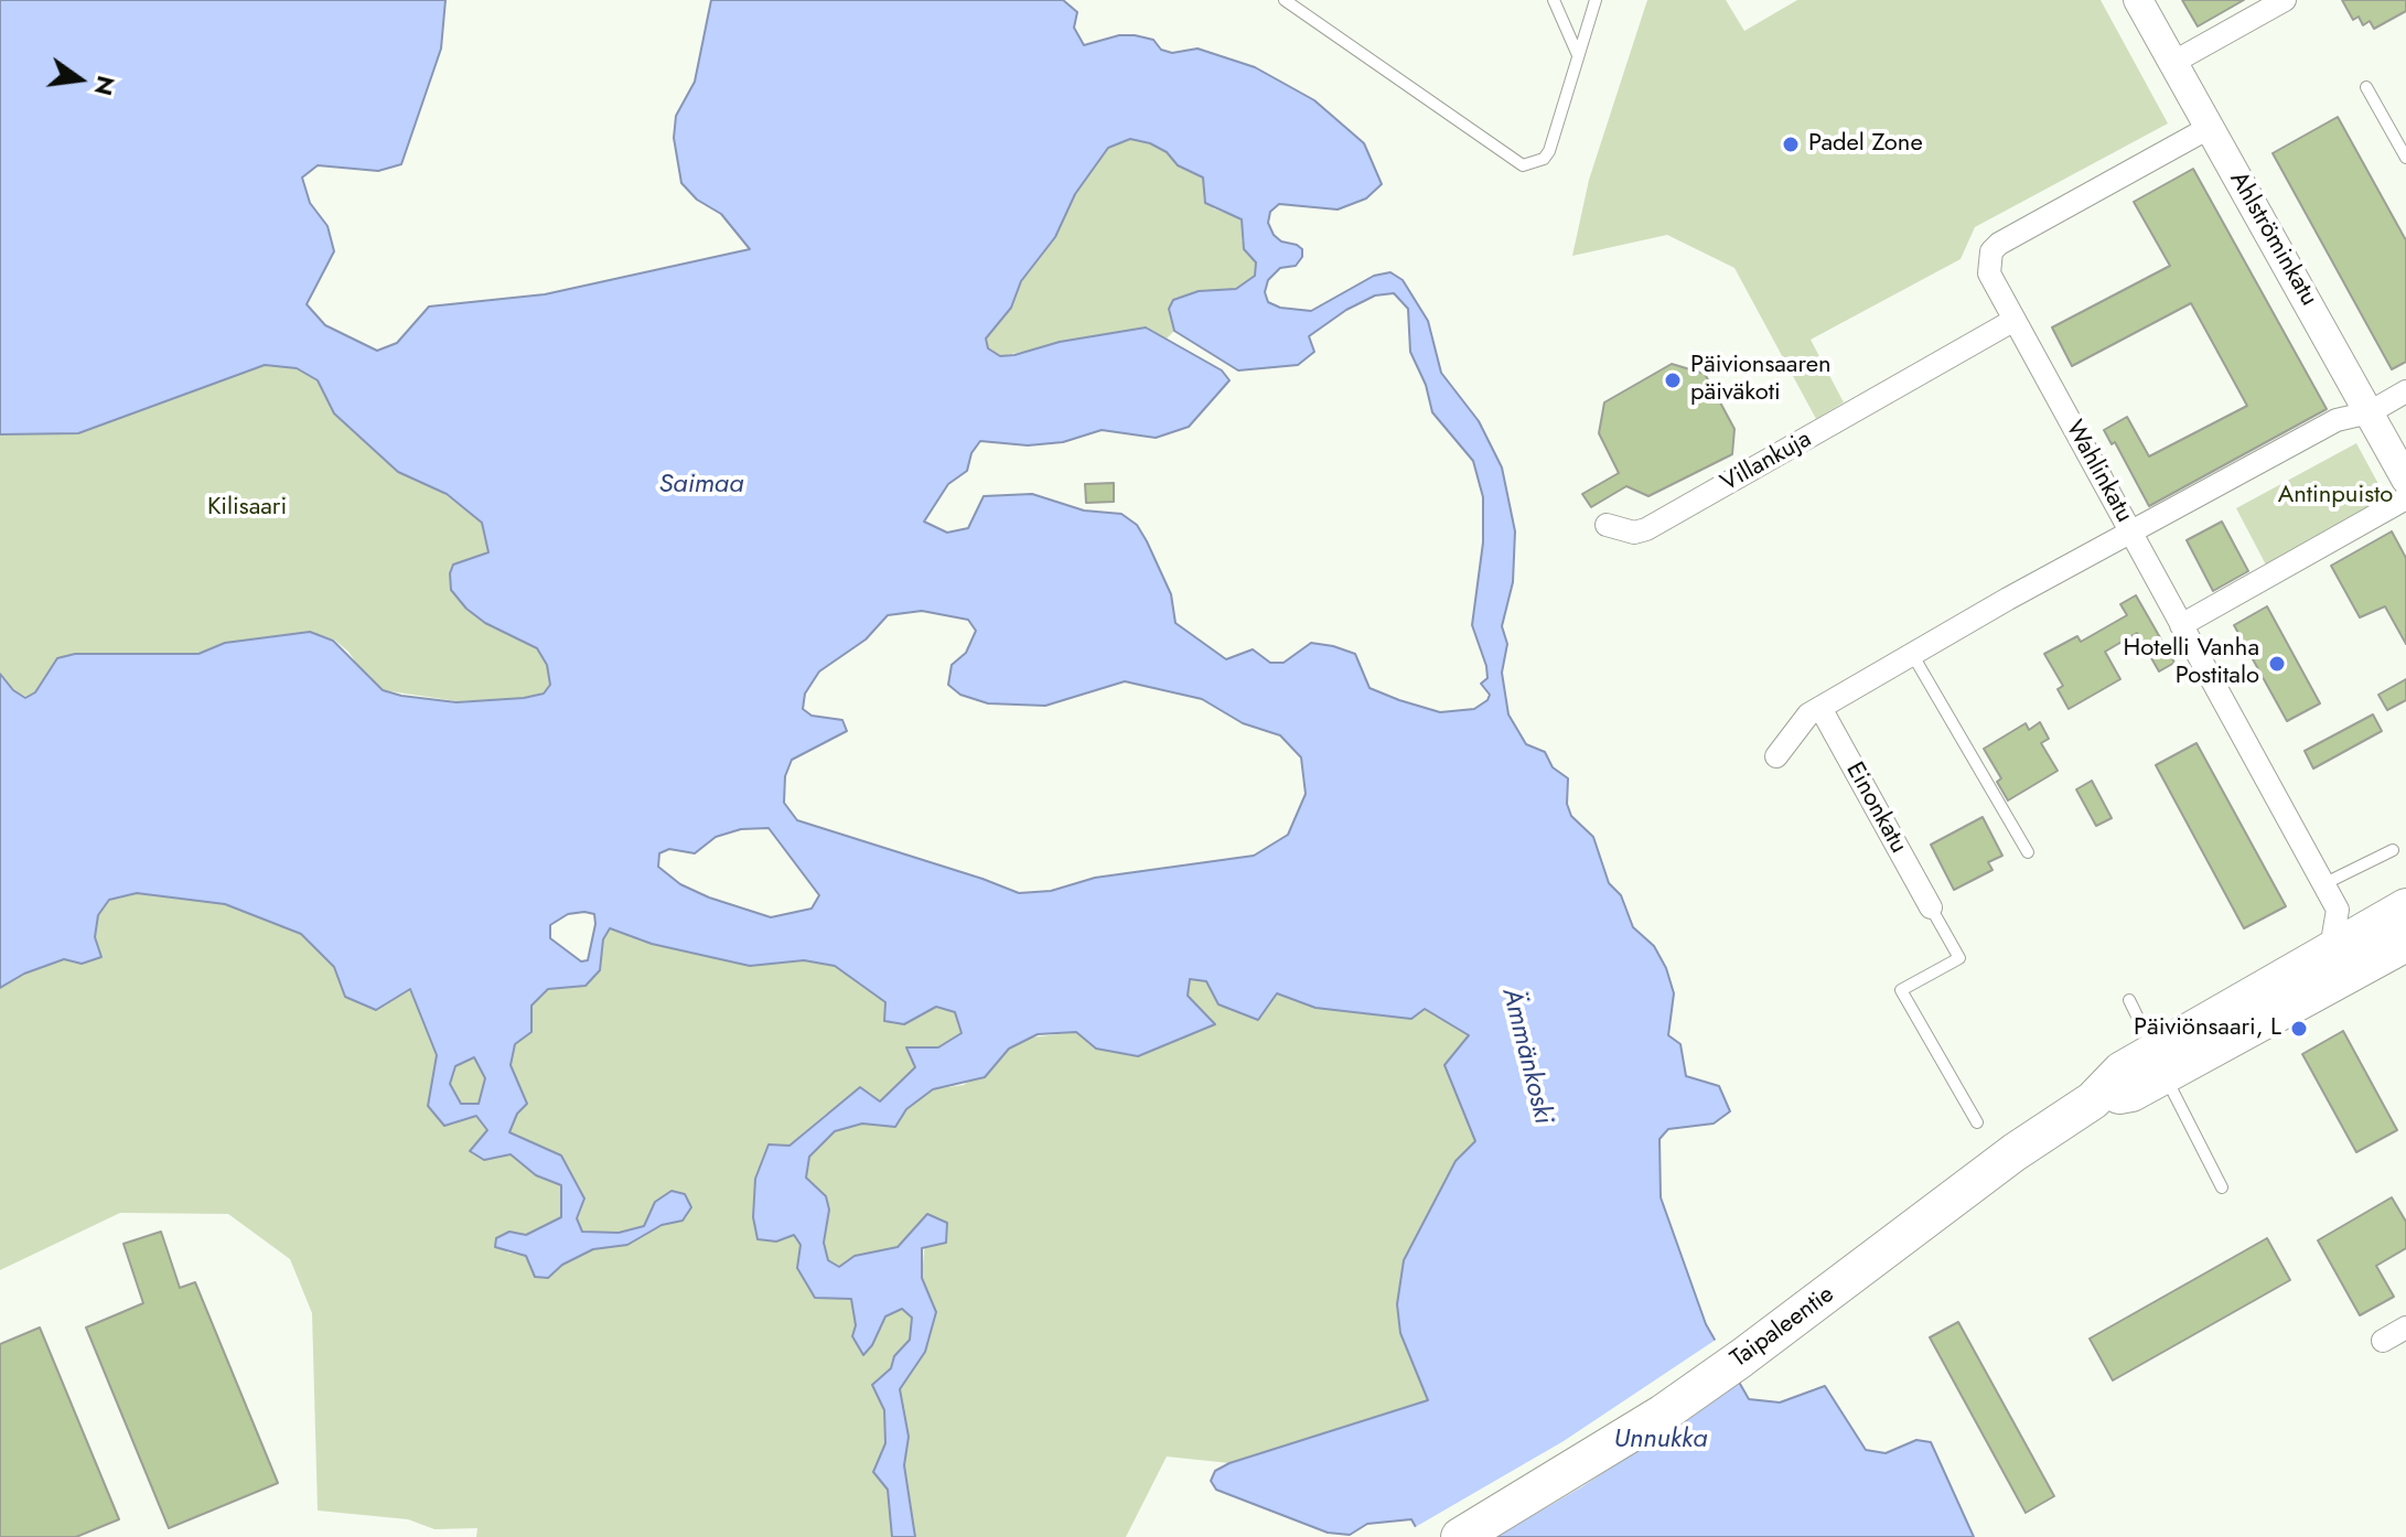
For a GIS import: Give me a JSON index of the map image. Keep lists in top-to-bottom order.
{
  "streets": {
    "highway": ["Taipaleentie"],
    "street": [
      "Ahlströminkatu",
      "Villankuja",
      "Wahlinkatu",
      "Einonkatu"
    ]
  },
  "crossings": [
    ["Ahlströminkatu", "Wahlinkatu"],
    ["Villankuja", "Wahlinkatu"]
  ],
  "water": ["Saimaa", "Ämmänkoski", "Unnukka"],
  "parks": ["Antinpuisto", "Kilisaari"],
  "places": [
    "Padel Zone",
    "Päivionsaaren päiväkoti",
    "Hotelli Vanha Postitalo",
    "Päiviönsaari, L"
  ],
  "north": "right"
}
